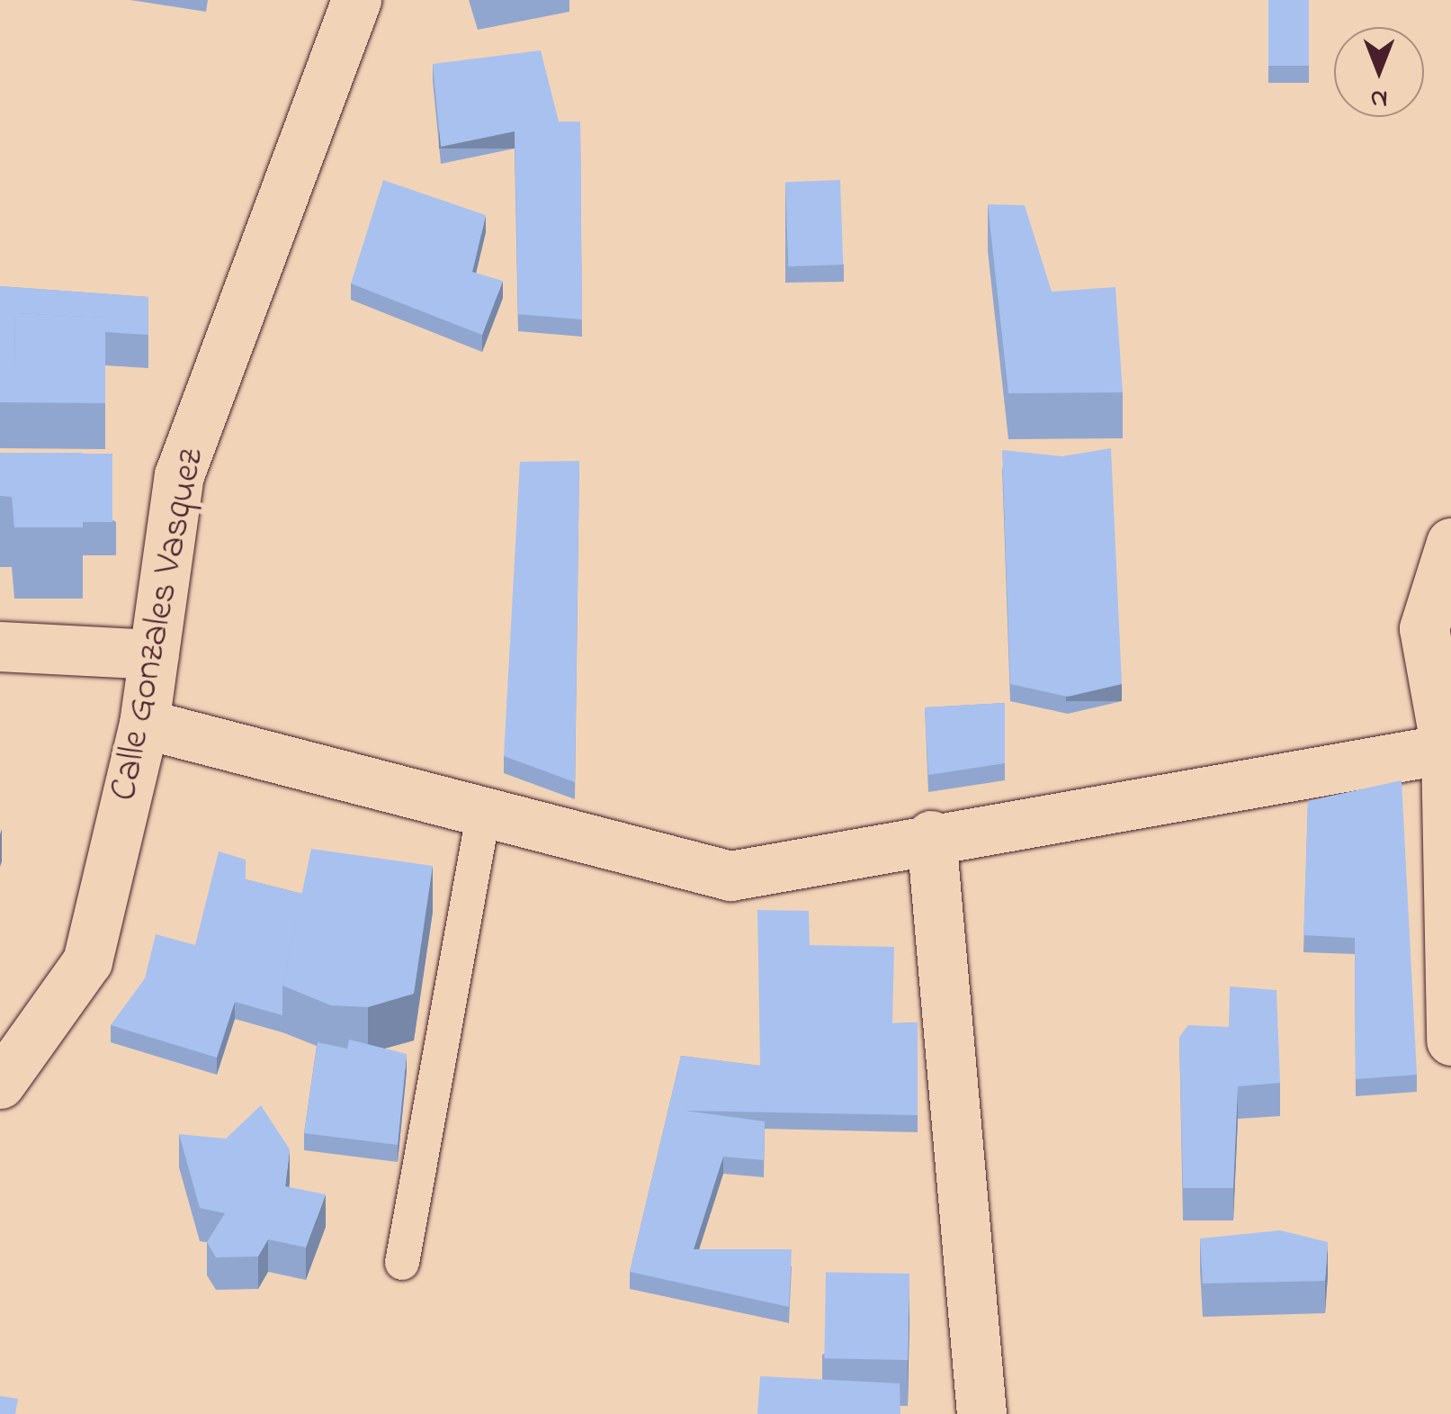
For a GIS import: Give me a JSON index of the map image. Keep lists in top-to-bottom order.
{
  "streets": {
    "street": ["Calle Gonzales Vasquez"]
  },
  "north": "bottom"
}
